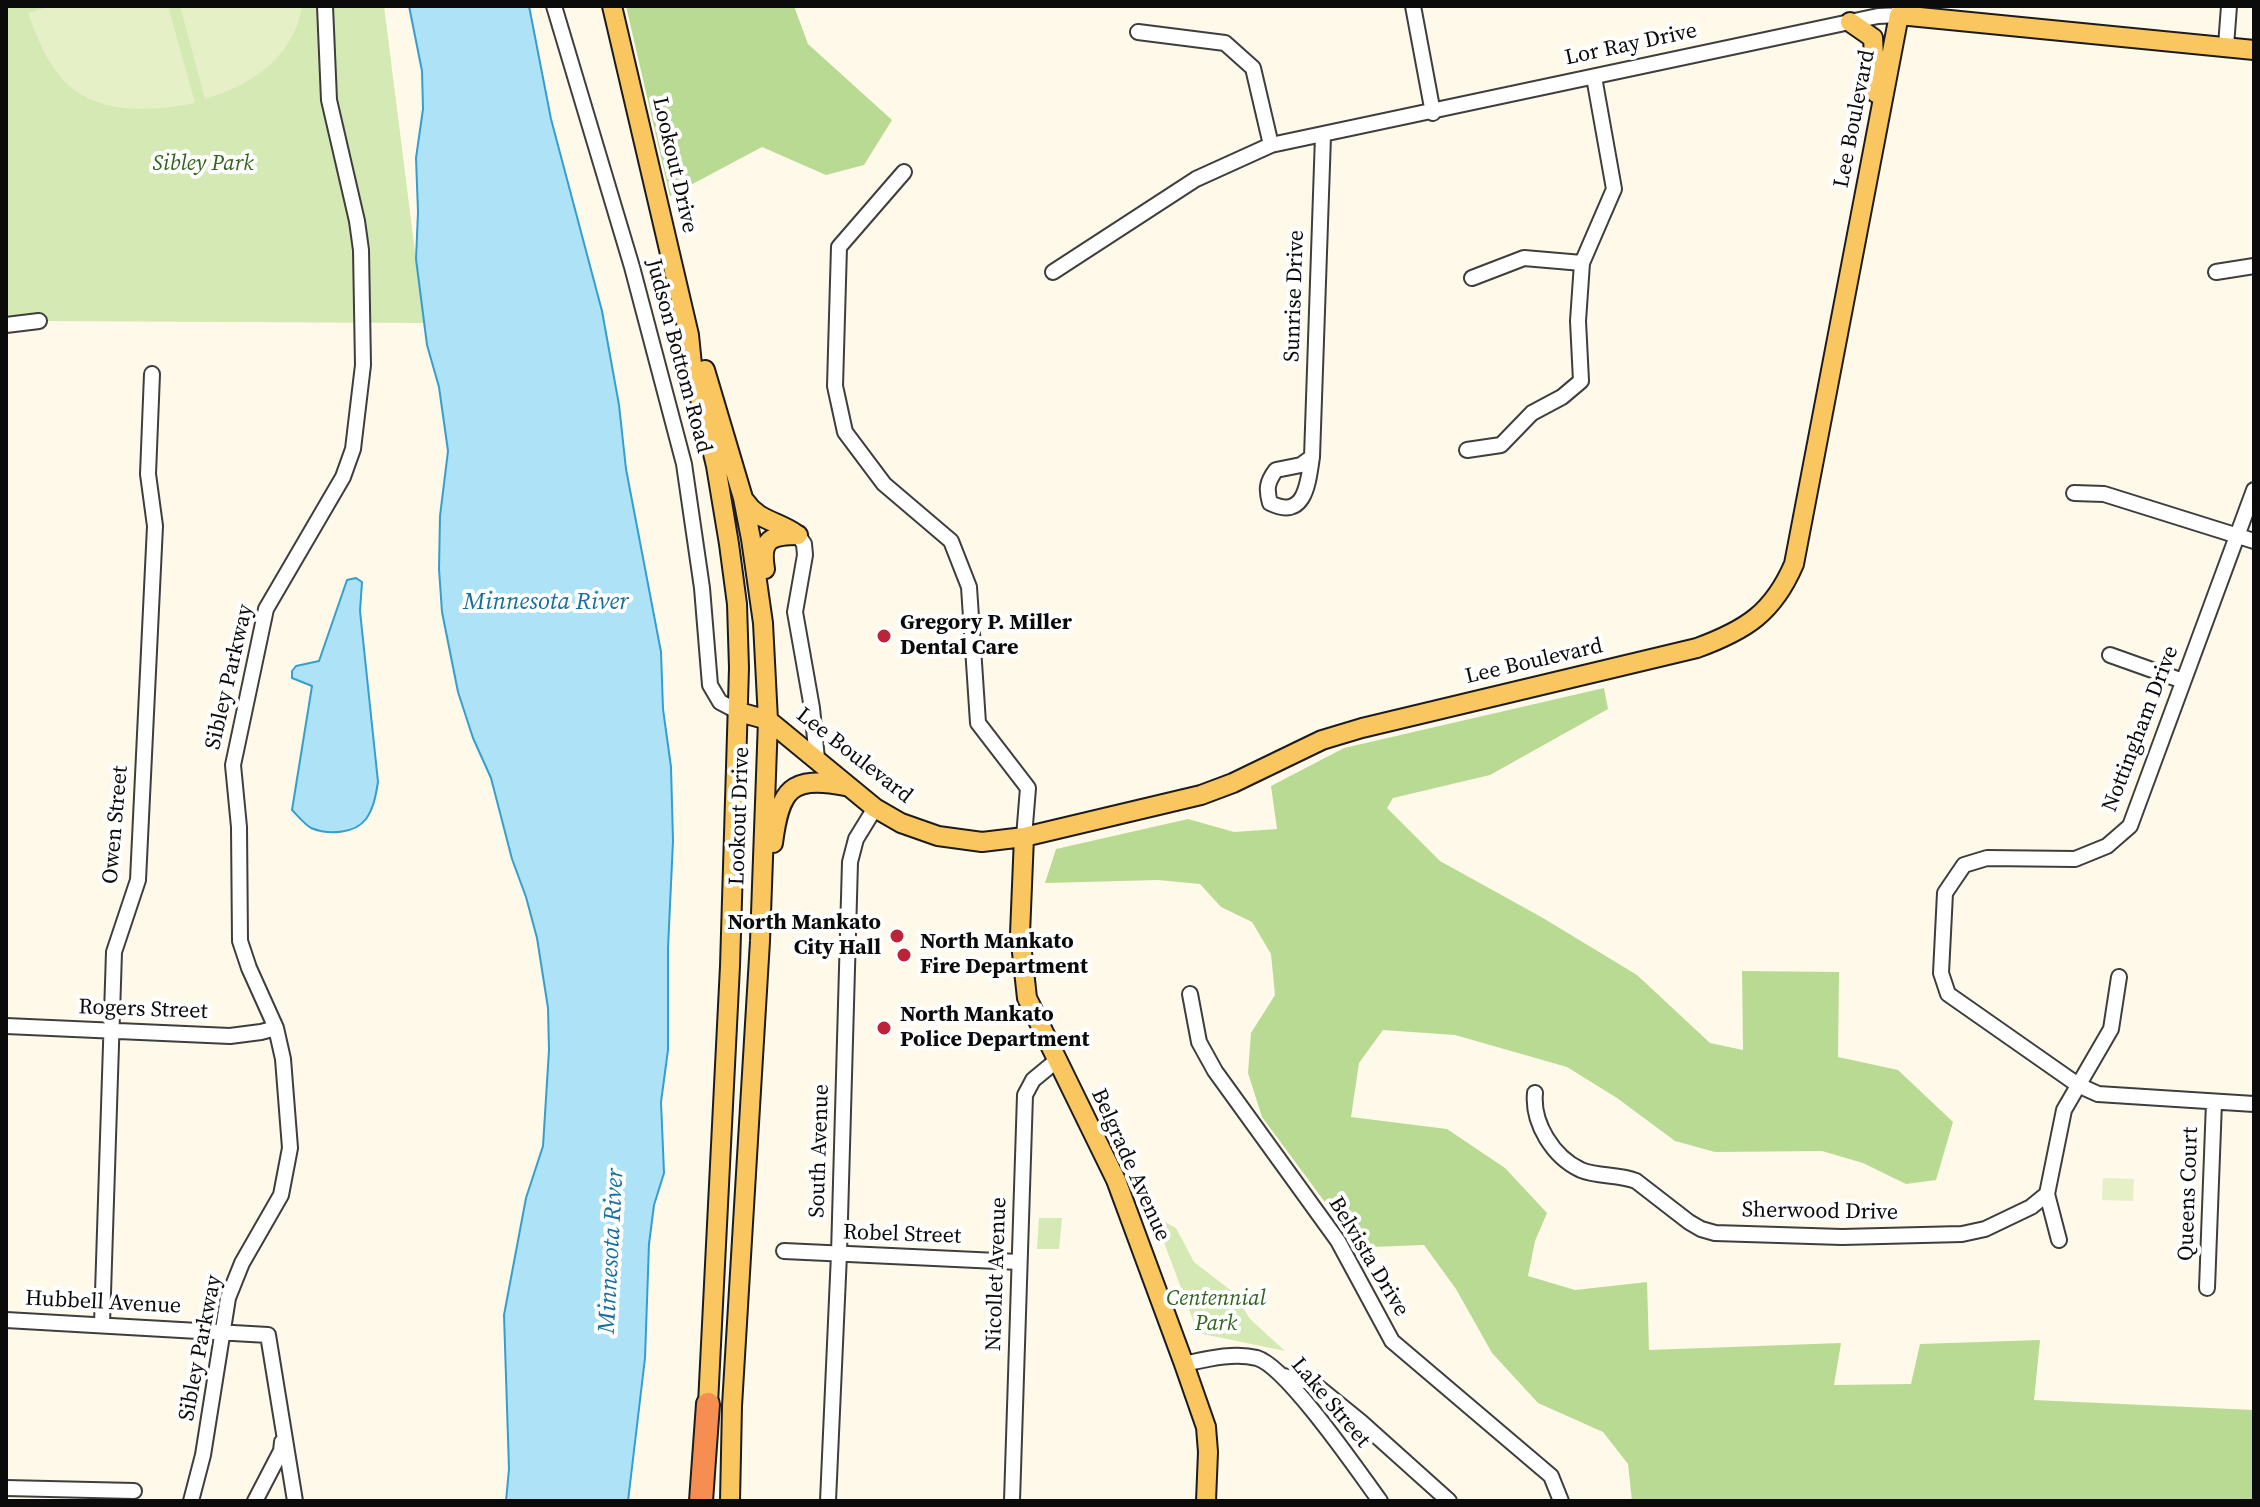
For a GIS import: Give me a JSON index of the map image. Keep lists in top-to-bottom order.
{
  "streets": {
    "main road": [
      "Lor Ray Drive",
      "Lee Boulevard",
      "Lookout Drive",
      "Belgrade Avenue"
    ],
    "street": [
      "Sunrise Drive",
      "Judson Bottom Road",
      "Sibley Parkway",
      "Nottingham Drive",
      "Owen Street",
      "Rogers Street",
      "South Avenue",
      "Queens Court",
      "Sherwood Drive",
      "Robel Street",
      "Belvista Drive",
      "Nicollet Avenue",
      "Hubbell Avenue",
      "Lake Street"
    ]
  },
  "crossings": [
    ["Lor Ray Drive", "Lee Boulevard"],
    ["Lor Ray Drive", "Sunrise Drive"],
    ["Lee Boulevard", "Lookout Drive"],
    ["Lee Boulevard", "Judson Bottom Road"],
    ["Lee Boulevard", "South Avenue"],
    ["Lee Boulevard", "Belgrade Avenue"],
    ["Lookout Drive", "Judson Bottom Road"],
    ["Sibley Parkway", "Rogers Street"],
    ["Sibley Parkway", "Hubbell Avenue"],
    ["Nottingham Drive", "Queens Court"],
    ["Owen Street", "Rogers Street"],
    ["Owen Street", "Hubbell Avenue"],
    ["South Avenue", "Robel Street"],
    ["Belgrade Avenue", "Nicollet Avenue"],
    ["Belgrade Avenue", "Lake Street"],
    ["Robel Street", "Nicollet Avenue"]
  ],
  "water": ["Minnesota River"],
  "parks": ["Sibley Park", "Centennial Park"],
  "places": [
    "Gregory P. Miller Dental Care",
    "North Mankato City Hall",
    "North Mankato Fire Department",
    "North Mankato Police Department"
  ]
}
